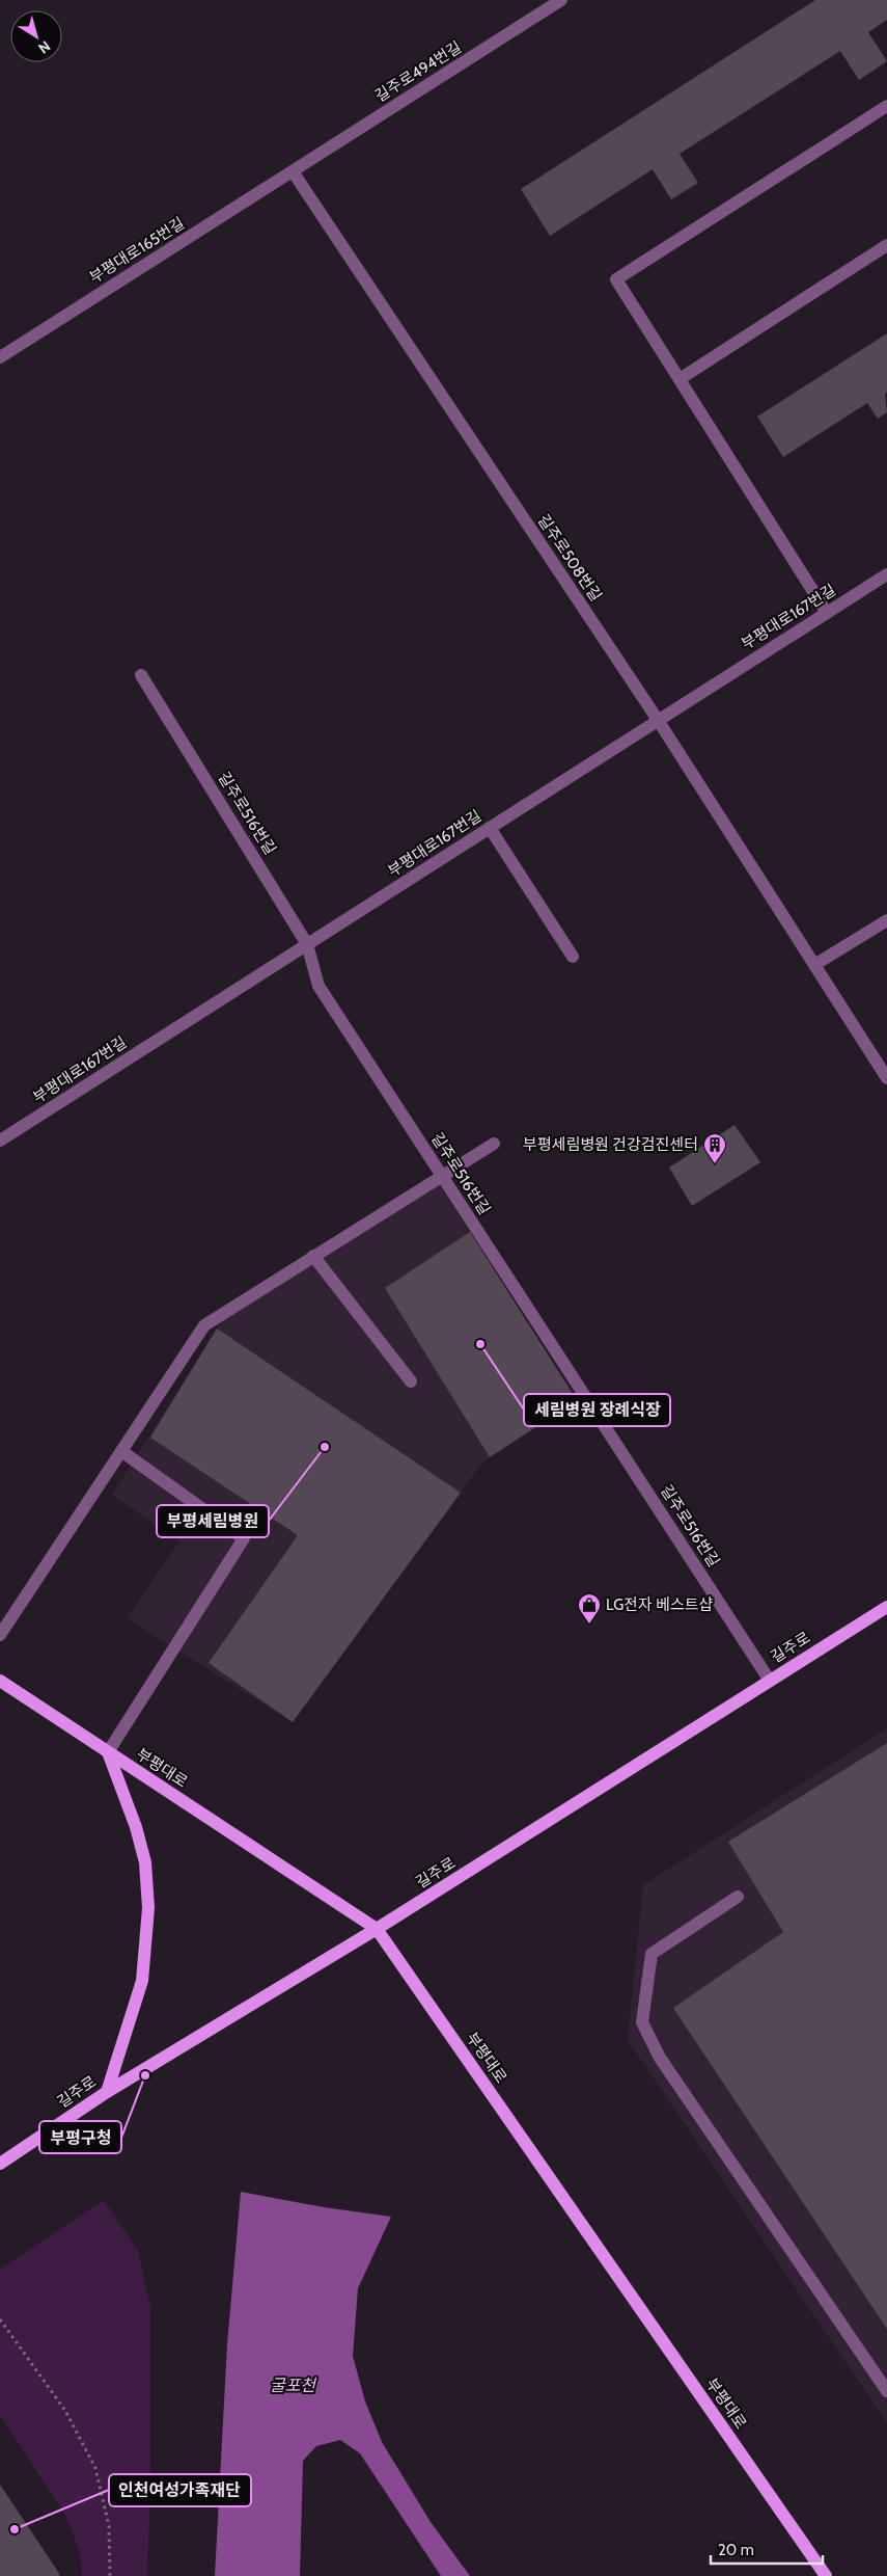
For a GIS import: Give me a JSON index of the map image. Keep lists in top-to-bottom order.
{
  "streets": {
    "main road": ["길주로", "부평대로"],
    "street": [
      "길주로494번길",
      "부평대로165번길",
      "길주로508번길",
      "부평대로167번길",
      "길주로516번길"
    ]
  },
  "crossings": [
    ["길주로494번길", "부평대로165번길"],
    ["길주로494번길", "길주로508번길"],
    ["부평대로165번길", "길주로508번길"],
    ["길주로508번길", "부평대로167번길"],
    ["부평대로167번길", "길주로516번길"],
    ["길주로516번길", "길주로"],
    ["길주로", "부평대로"]
  ],
  "water": ["굴포천"],
  "places": {
    "building": ["부평세림병원 건강검진센터"],
    "other": [
      "세림병원 장례식장",
      "부평세림병원",
      "부평구청",
      "인천여성가족재단"
    ],
    "shop": ["LG전자 베스트샵"]
  },
  "scale_bar": "20 m",
  "north": "bottom right"
}
